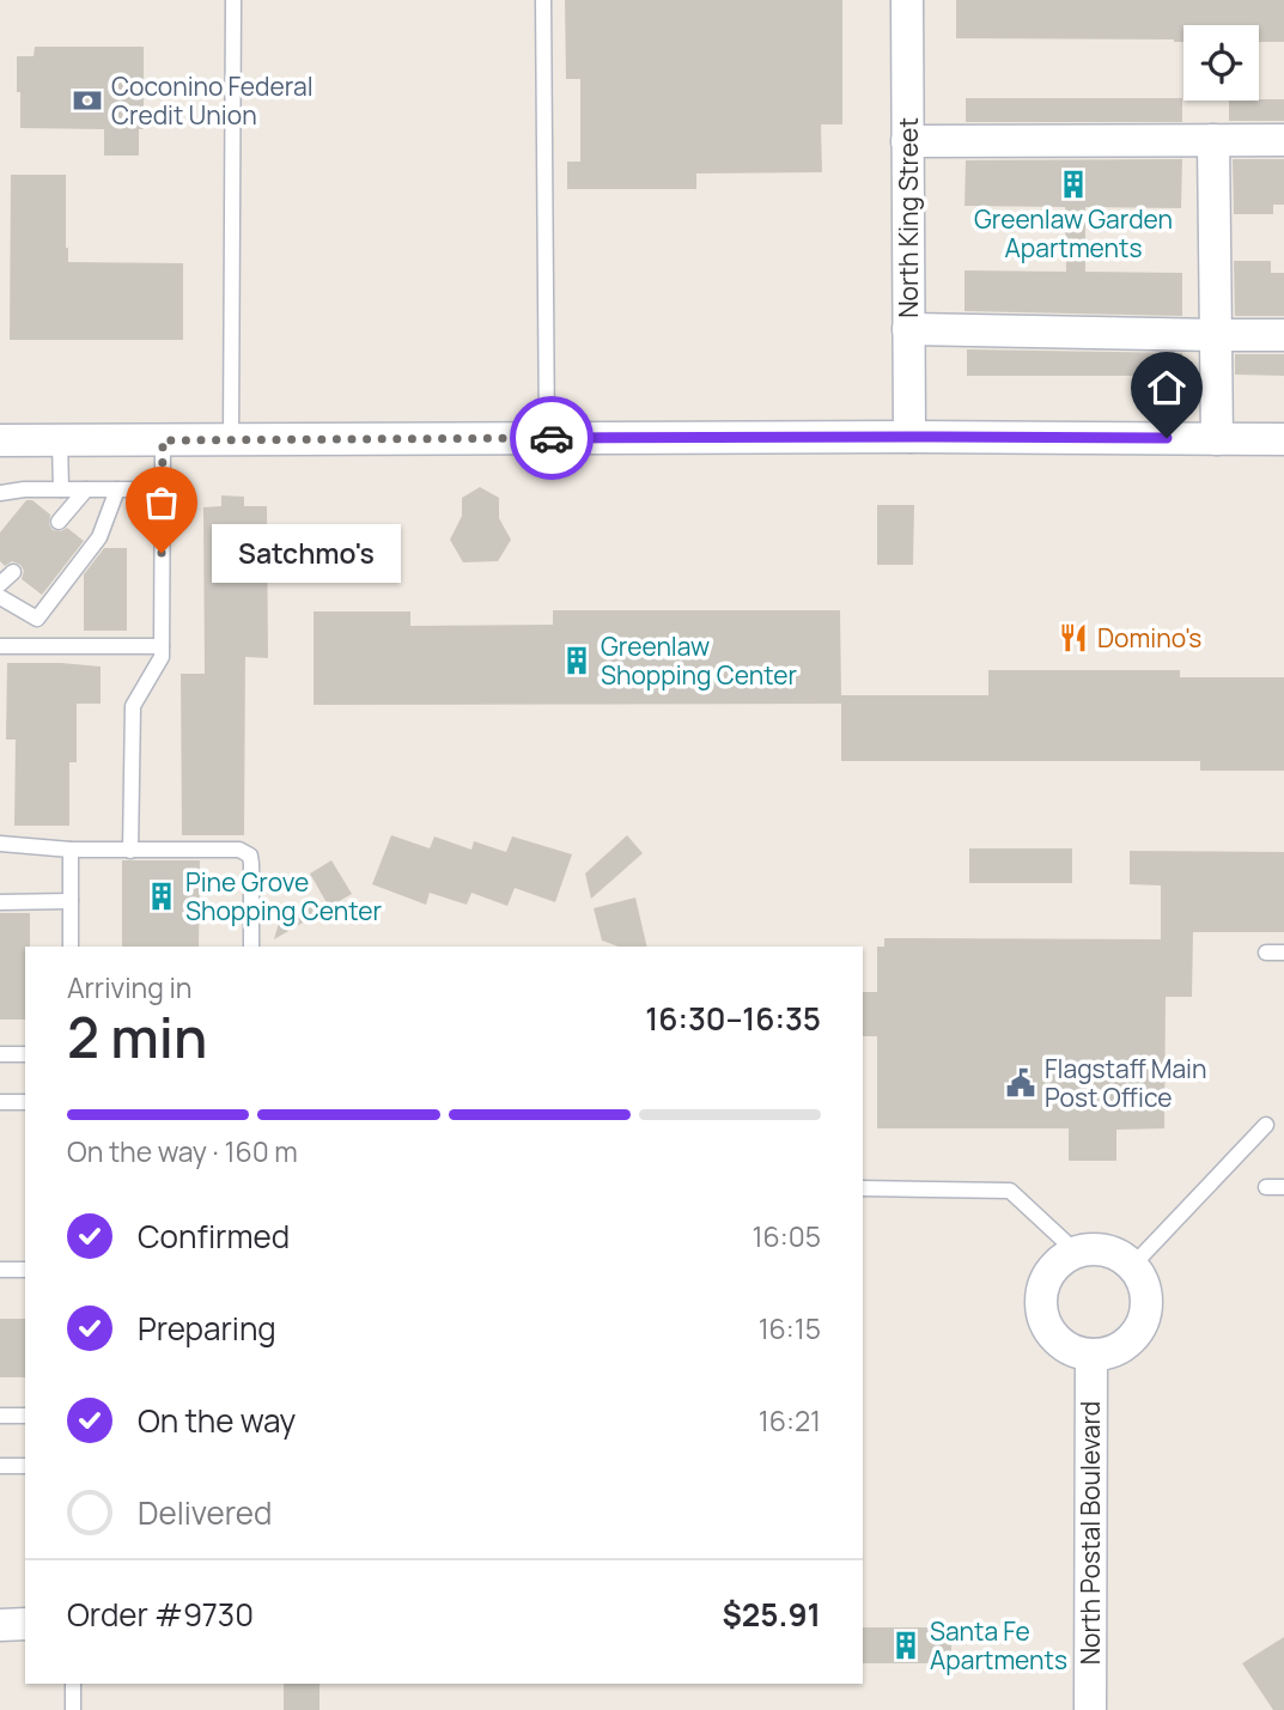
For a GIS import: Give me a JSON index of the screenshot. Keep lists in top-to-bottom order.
{
  "streets": {
    "street": ["North King Street", "North Postal Boulevard"]
  },
  "places": {
    "bank": ["Coconino Federal Credit Union"],
    "building": [
      "Greenlaw Garden Apartments",
      "Greenlaw Shopping Center",
      "Pine Grove Shopping Center",
      "Santa Fe Apartments"
    ],
    "other": ["Satchmo's"],
    "restaurant": ["Domino's"],
    "public building": ["Flagstaff Main Post Office"]
  },
  "page": {
    "bubble": "Satchmo's",
    "heading": ["2 min", "Arriving in", "16:30–16:35"],
    "panel": ["Order #9730", "$25.91"],
    "bar": "On the way · 160 m",
    "list": [
      ["Confirmed", "16:05"],
      ["Preparing", "16:15"],
      ["On the way", "16:21"],
      "Delivered"
    ]
  }
}
